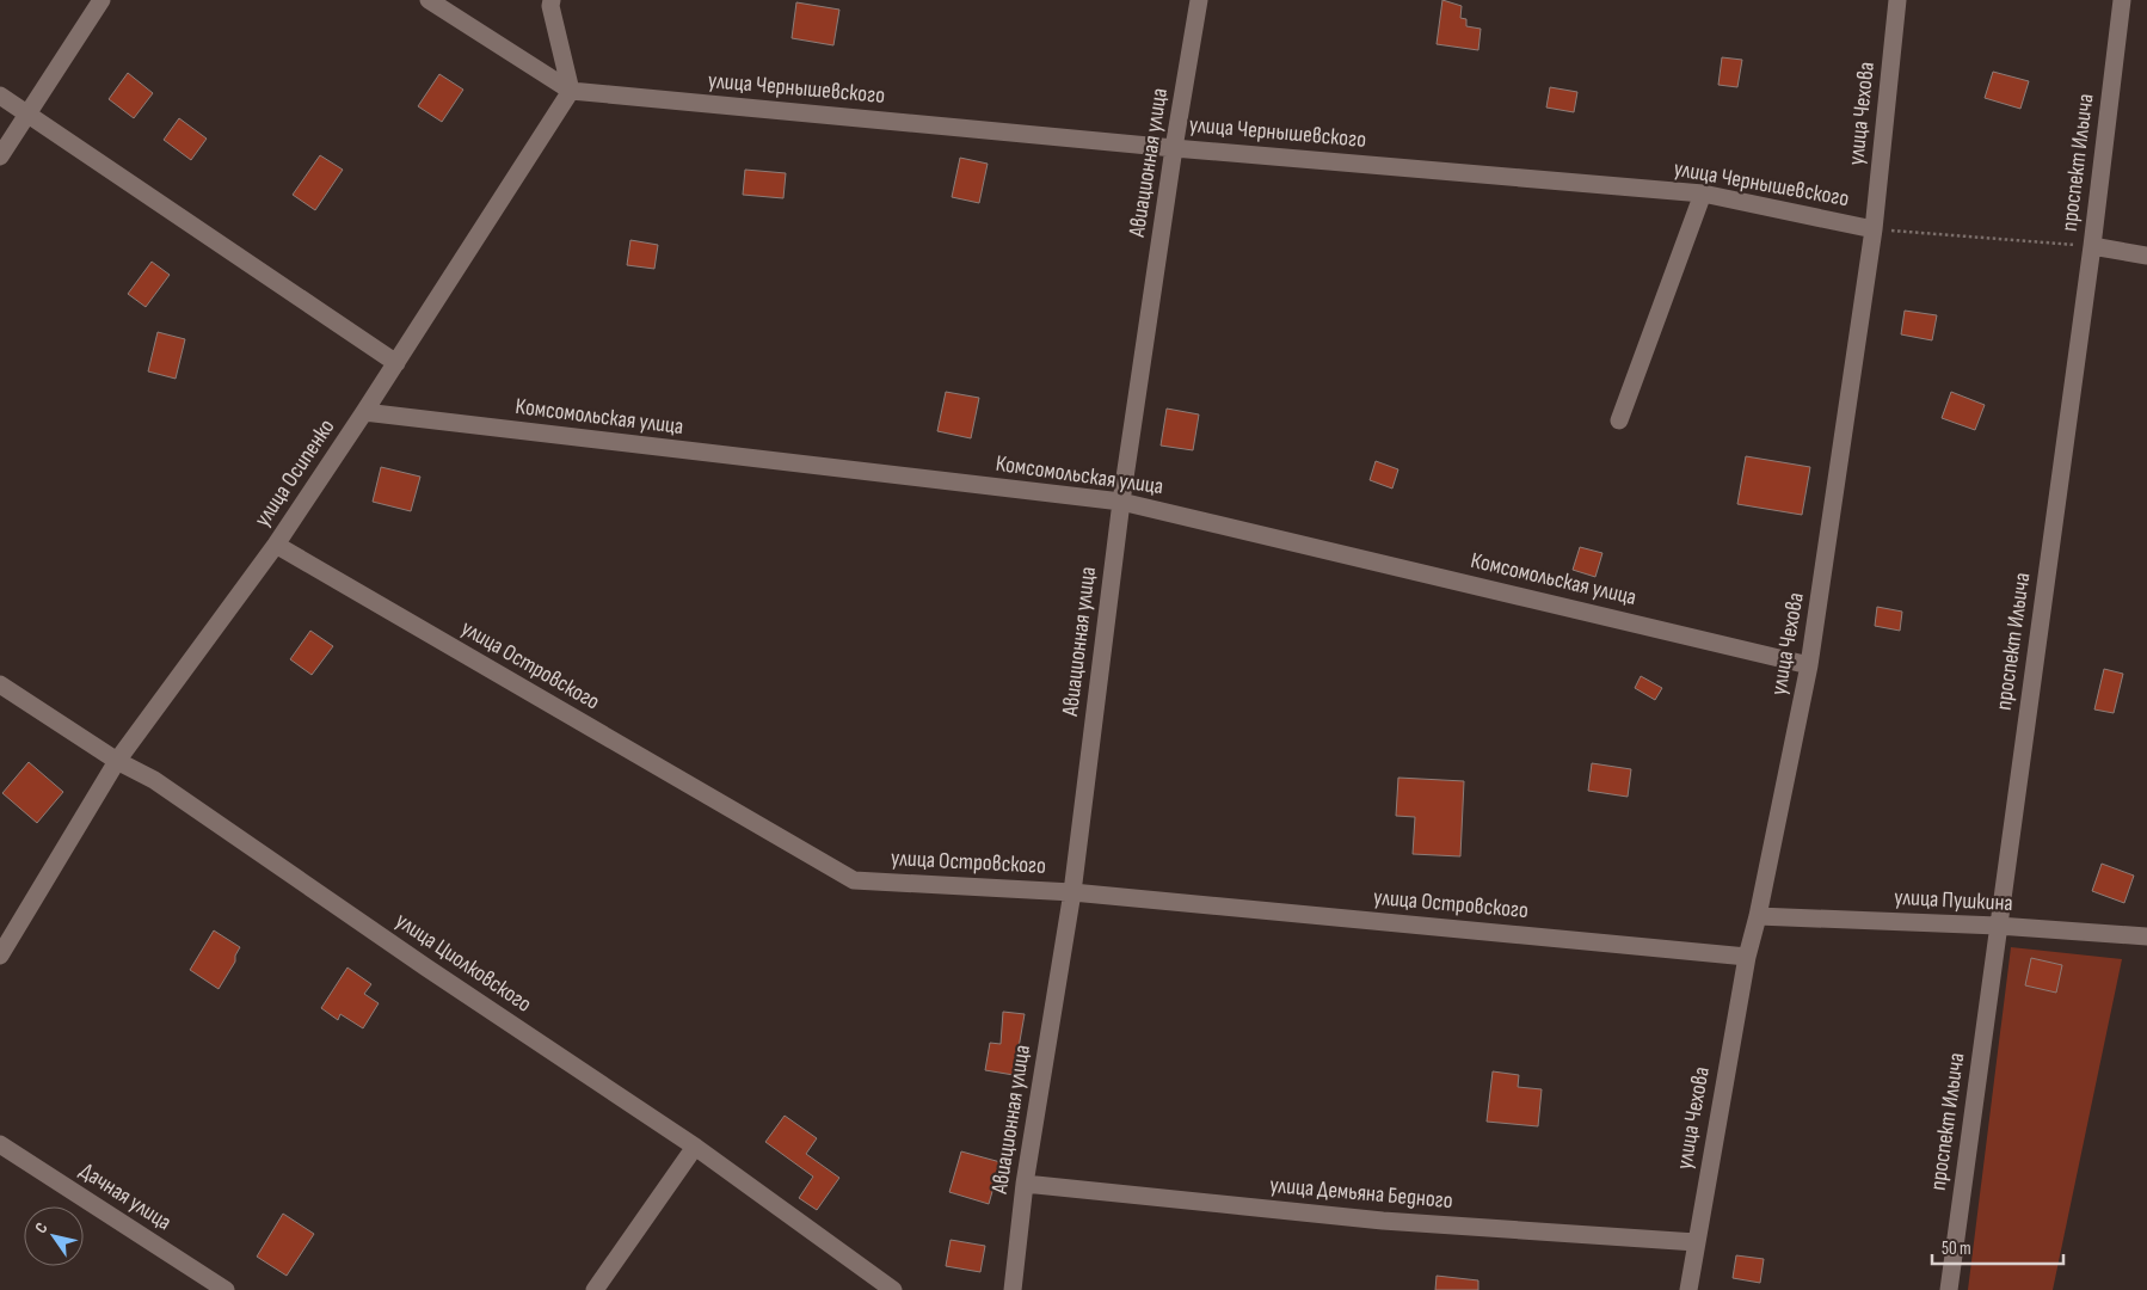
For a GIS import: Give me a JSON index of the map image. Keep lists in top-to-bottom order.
{
  "streets": {
    "street": [
      "улица Чернышевского",
      "улица Чехова",
      "Авиационная улица",
      "проспект Ильича",
      "Комсомольская улица",
      "улица Осипенко",
      "улица Островского",
      "улица Пушкина",
      "улица Циолковского",
      "улица Демьяна Бедного",
      "Дачная улица"
    ]
  },
  "crossings": [
    ["улица Чернышевского", "улица Чехова"],
    ["улица Чернышевского", "Авиационная улица"],
    ["улица Чернышевского", "проспект Ильича"],
    ["улица Чернышевского", "улица Осипенко"],
    ["улица Чехова", "Комсомольская улица"],
    ["улица Чехова", "улица Островского"],
    ["улица Чехова", "улица Пушкина"],
    ["улица Чехова", "улица Демьяна Бедного"],
    ["Авиационная улица", "Комсомольская улица"],
    ["Авиационная улица", "улица Островского"],
    ["Авиационная улица", "улица Демьяна Бедного"],
    ["проспект Ильича", "улица Пушкина"],
    ["Комсомольская улица", "улица Осипенко"],
    ["улица Осипенко", "улица Островского"],
    ["улица Осипенко", "улица Циолковского"]
  ],
  "scale_bar": "50 m",
  "north": "top left"
}
